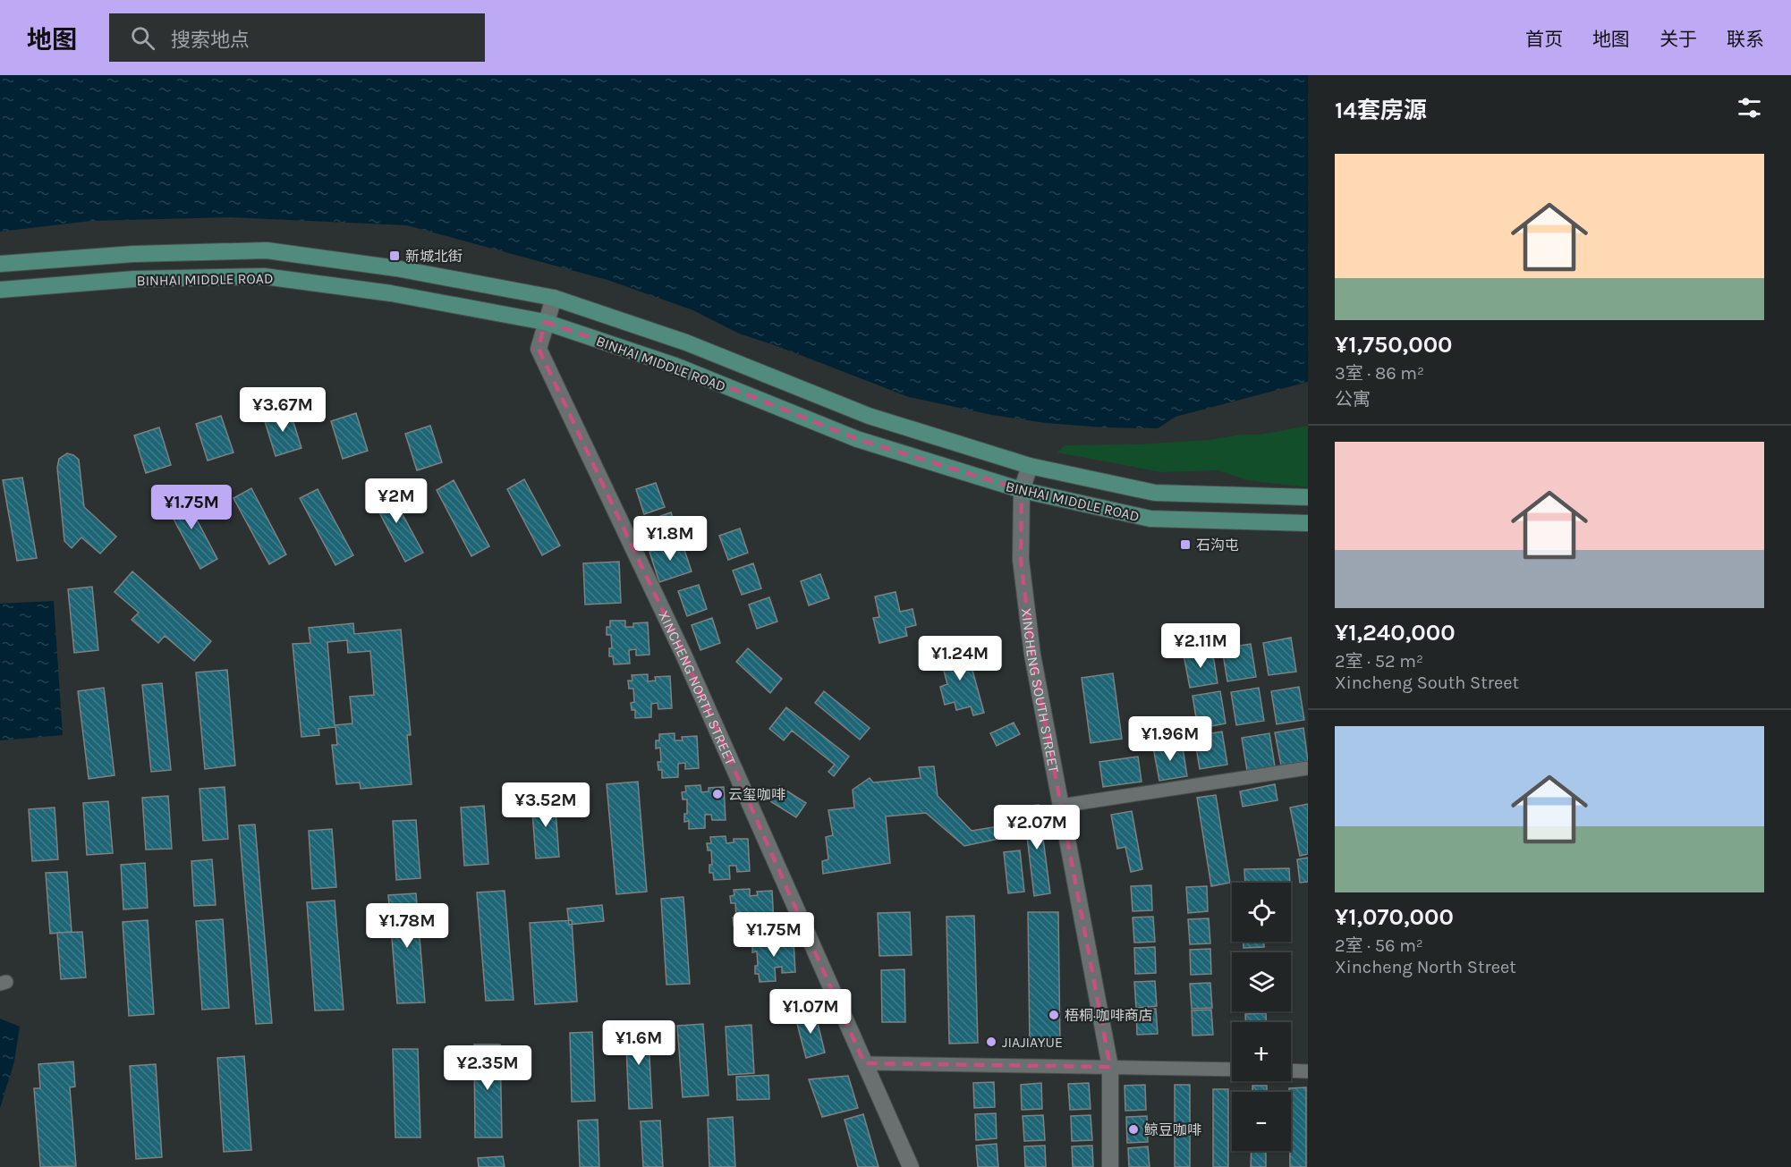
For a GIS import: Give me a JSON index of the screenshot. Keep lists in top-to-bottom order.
{
  "streets": {
    "main road": ["BINHAI MIDDLE ROAD"],
    "street": ["XINCHENG NORTH STREET", "XINCHENG SOUTH STREET"]
  },
  "crossings": [
    ["BINHAI MIDDLE ROAD", "XINCHENG NORTH STREET"],
    ["BINHAI MIDDLE ROAD", "XINCHENG SOUTH STREET"]
  ],
  "places": {
    "transit": ["新城北街", "石沟屯"],
    "other": [
      "云玺咖啡",
      "梧桐·咖啡商店",
      "JIAJIAYUE",
      "鲸豆咖啡"
    ]
  },
  "page": {
    "header": "地图",
    "search": "搜索地点",
    "nav": [
      "首页",
      "地图",
      "关于",
      "联系"
    ],
    "heading": "14套房源",
    "list": [
      {
        "name": "¥1,750,000",
        "note": "3室 · 86 m² · 公寓"
      },
      {
        "name": "¥1,240,000",
        "note": "2室 · 52 m² · Xincheng South Street"
      },
      {
        "name": "¥1,070,000",
        "note": "2室 · 56 m² · Xincheng North Street"
      }
    ],
    "price": [
      "¥3.67M",
      "¥2M",
      "¥1.75M",
      "¥1.8M",
      "¥2.11M",
      "¥1.24M",
      "¥1.96M",
      "¥3.52M",
      "¥2.07M",
      "¥1.78M",
      "¥1.75M",
      "¥1.07M",
      "¥1.6M",
      "¥2.35M"
    ],
    "map_buttons": ["+", "−"]
  }
}
